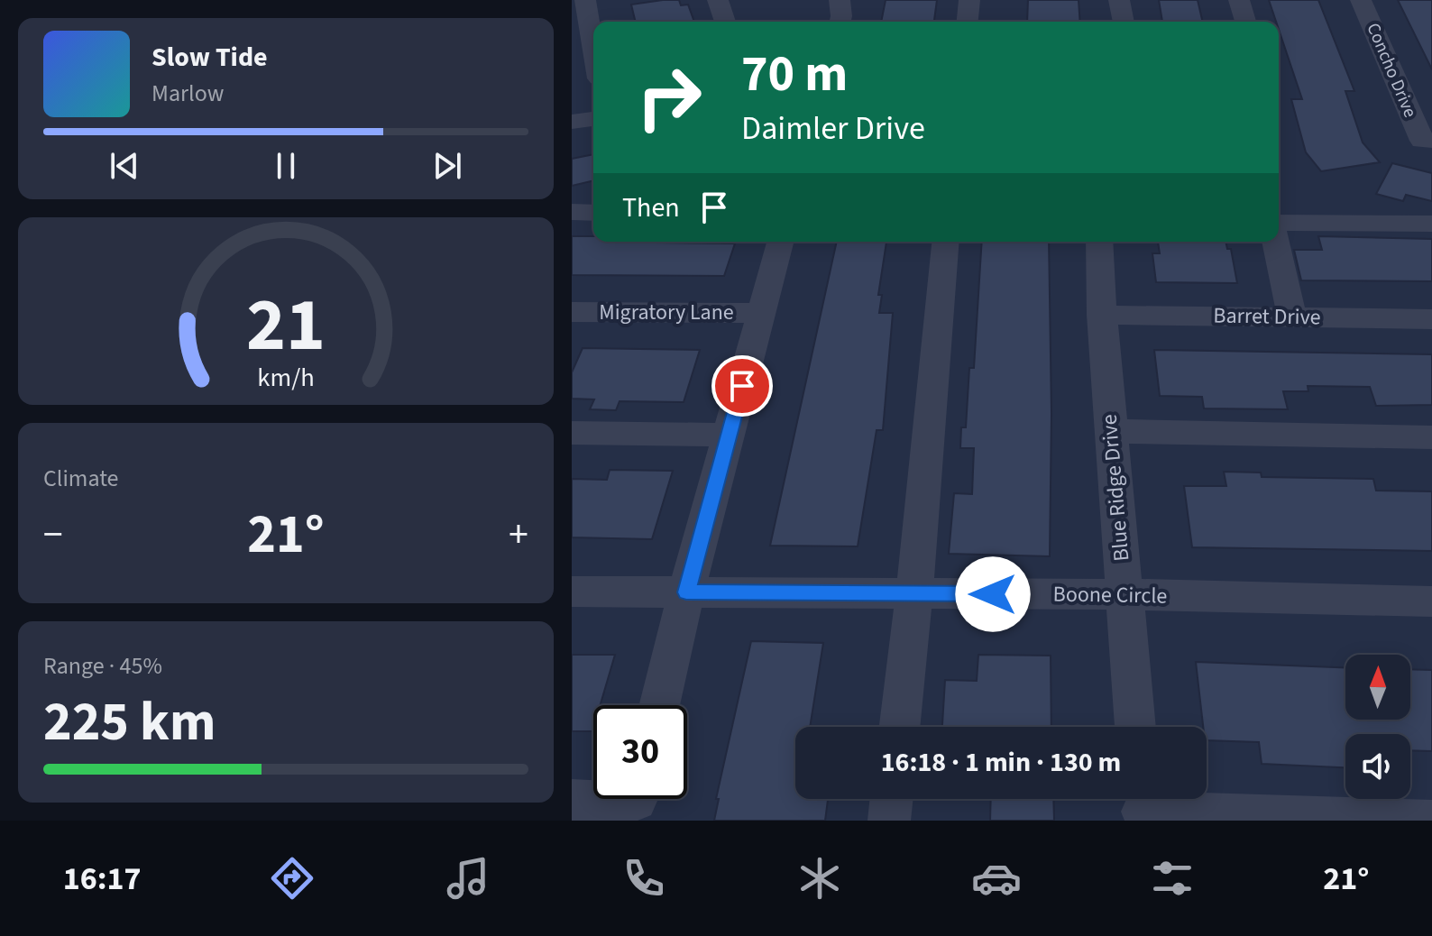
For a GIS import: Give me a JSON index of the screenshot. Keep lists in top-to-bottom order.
{
  "streets": {
    "street": [
      "Concho Drive",
      "Migratory Lane",
      "Barret Drive",
      "Blue Ridge Drive",
      "Boone Circle"
    ]
  },
  "crossings": [
    ["Barret Drive", "Blue Ridge Drive"],
    ["Blue Ridge Drive", "Boone Circle"]
  ],
  "north": "top",
  "page": {
    "turn": ["70 m", "Daimler Drive"],
    "song": ["Slow Tide", "Marlow"],
    "then": "Then",
    "tile": [
      "Climate",
      ["Range · 45%", "225 km"]
    ],
    "heat": ["−", "21°", "+"],
    "limit": "30",
    "trip": "16:18 · 1 min · 130 m",
    "tabs": ["16:17", "21°"],
    "gauge": ["21", "km/h"]
  }
}
